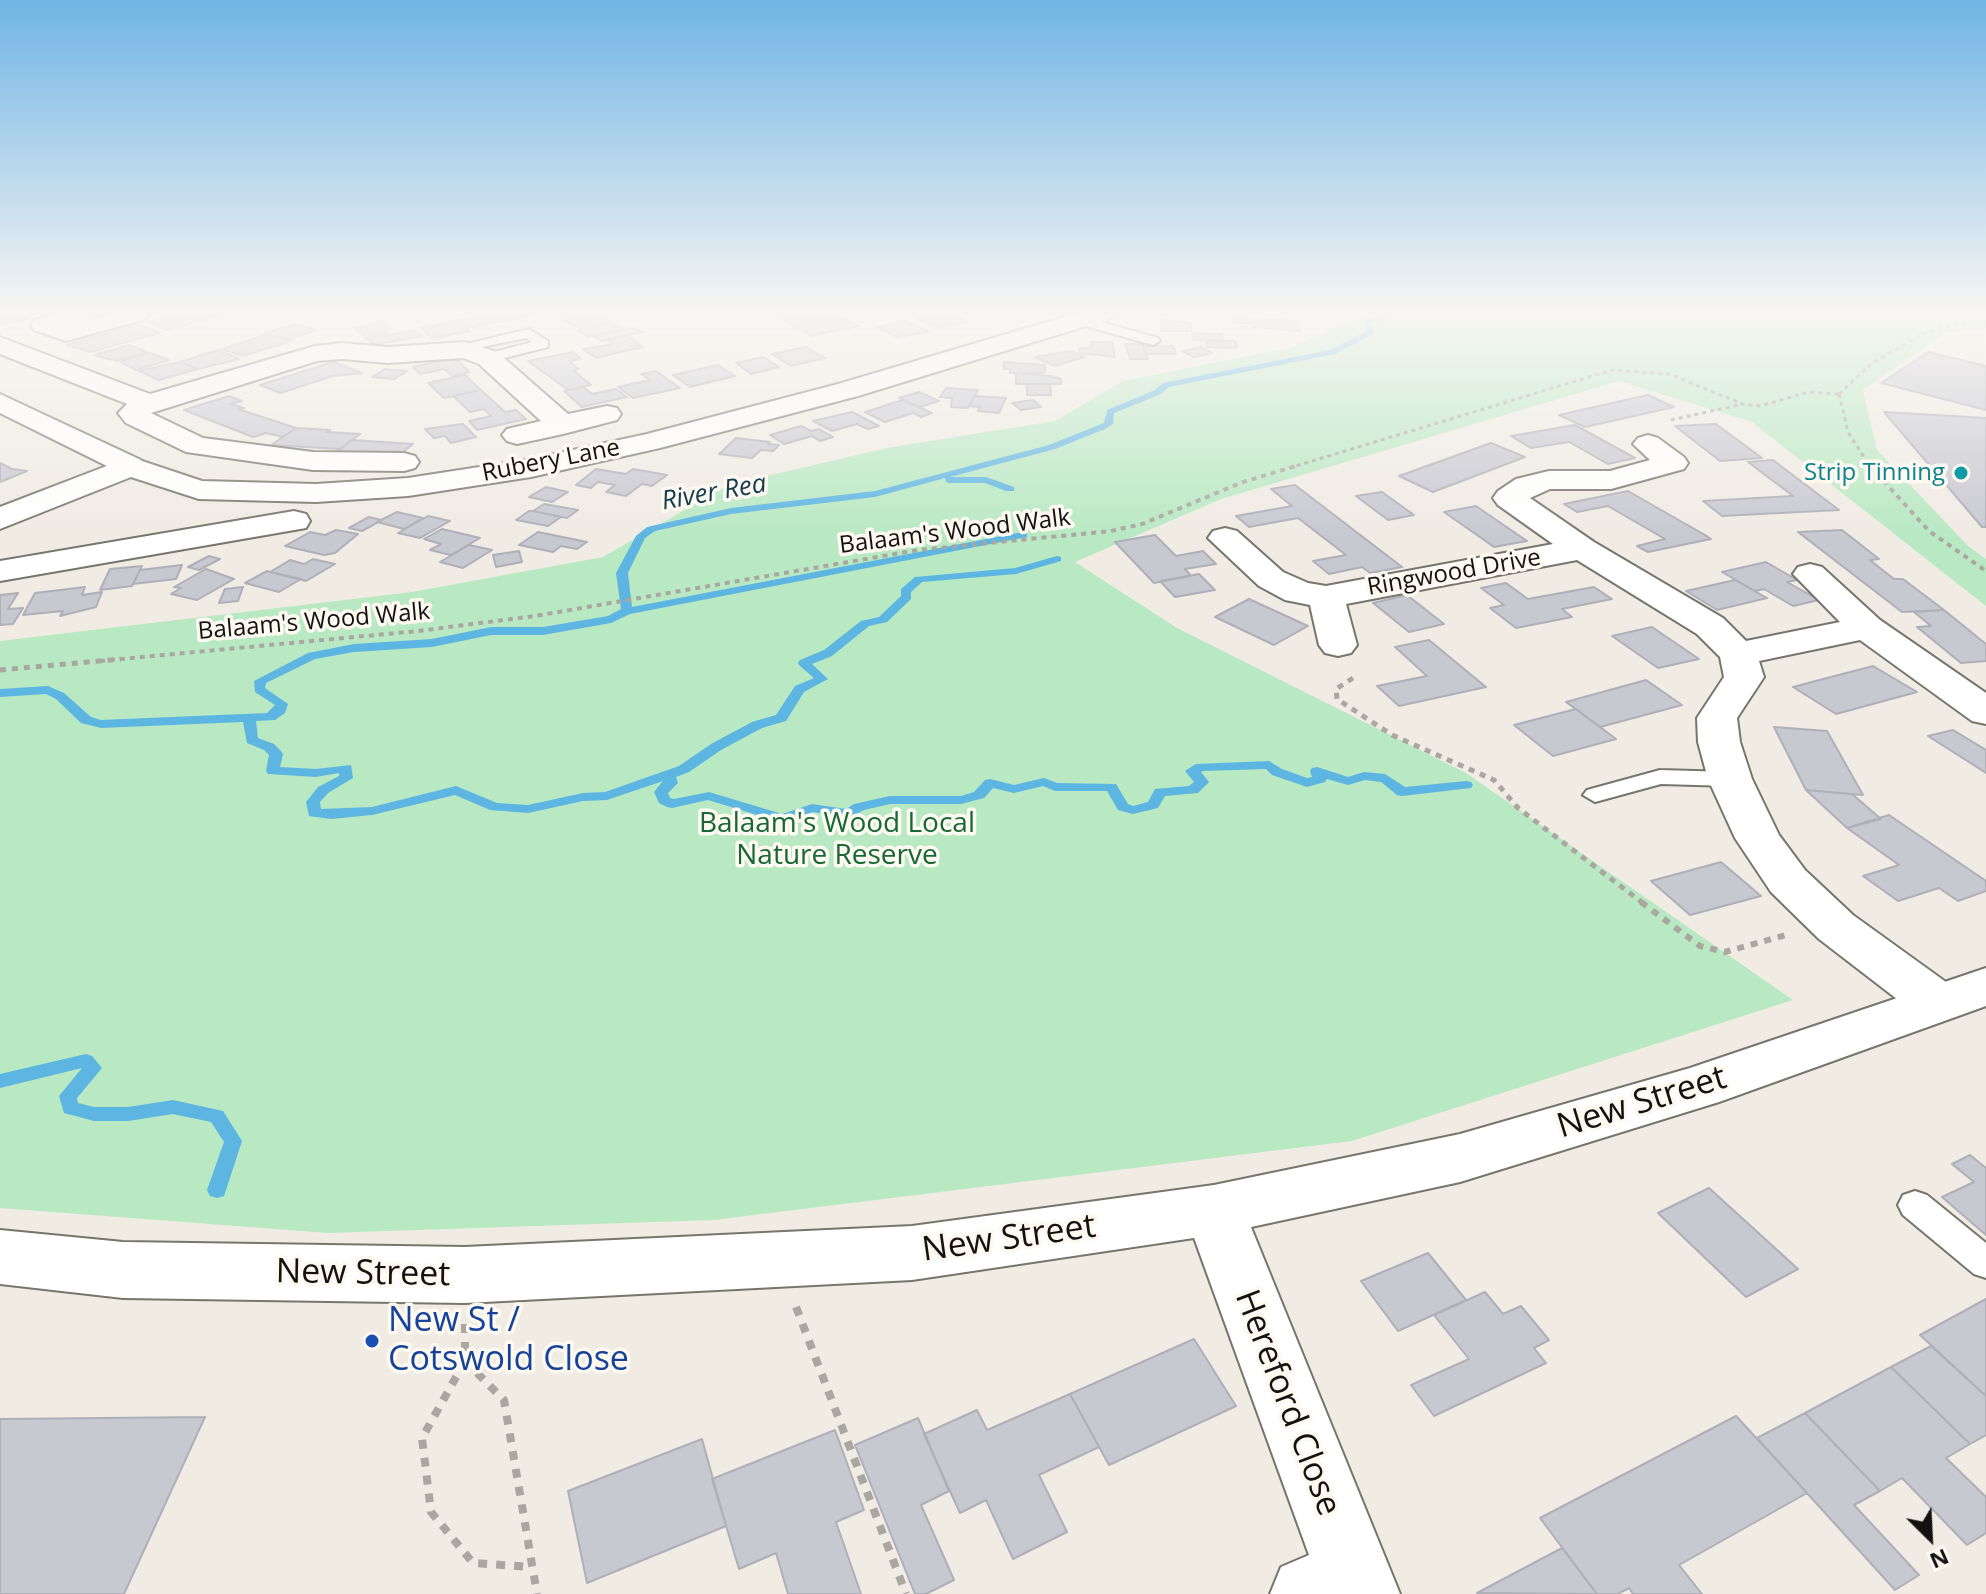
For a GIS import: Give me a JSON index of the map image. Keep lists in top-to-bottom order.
{
  "streets": {
    "street": [
      "Rubery Lane",
      "Ringwood Drive",
      "New Street",
      "Hereford Close"
    ],
    "path": ["Balaam's Wood Walk"]
  },
  "crossings": [
    ["New Street", "Hereford Close"]
  ],
  "water": ["River Rea"],
  "parks": ["Balaam's Wood Local Nature Reserve"],
  "places": ["Strip Tinning", "New St / Cotswold Close"],
  "north": "bottom right"
}
